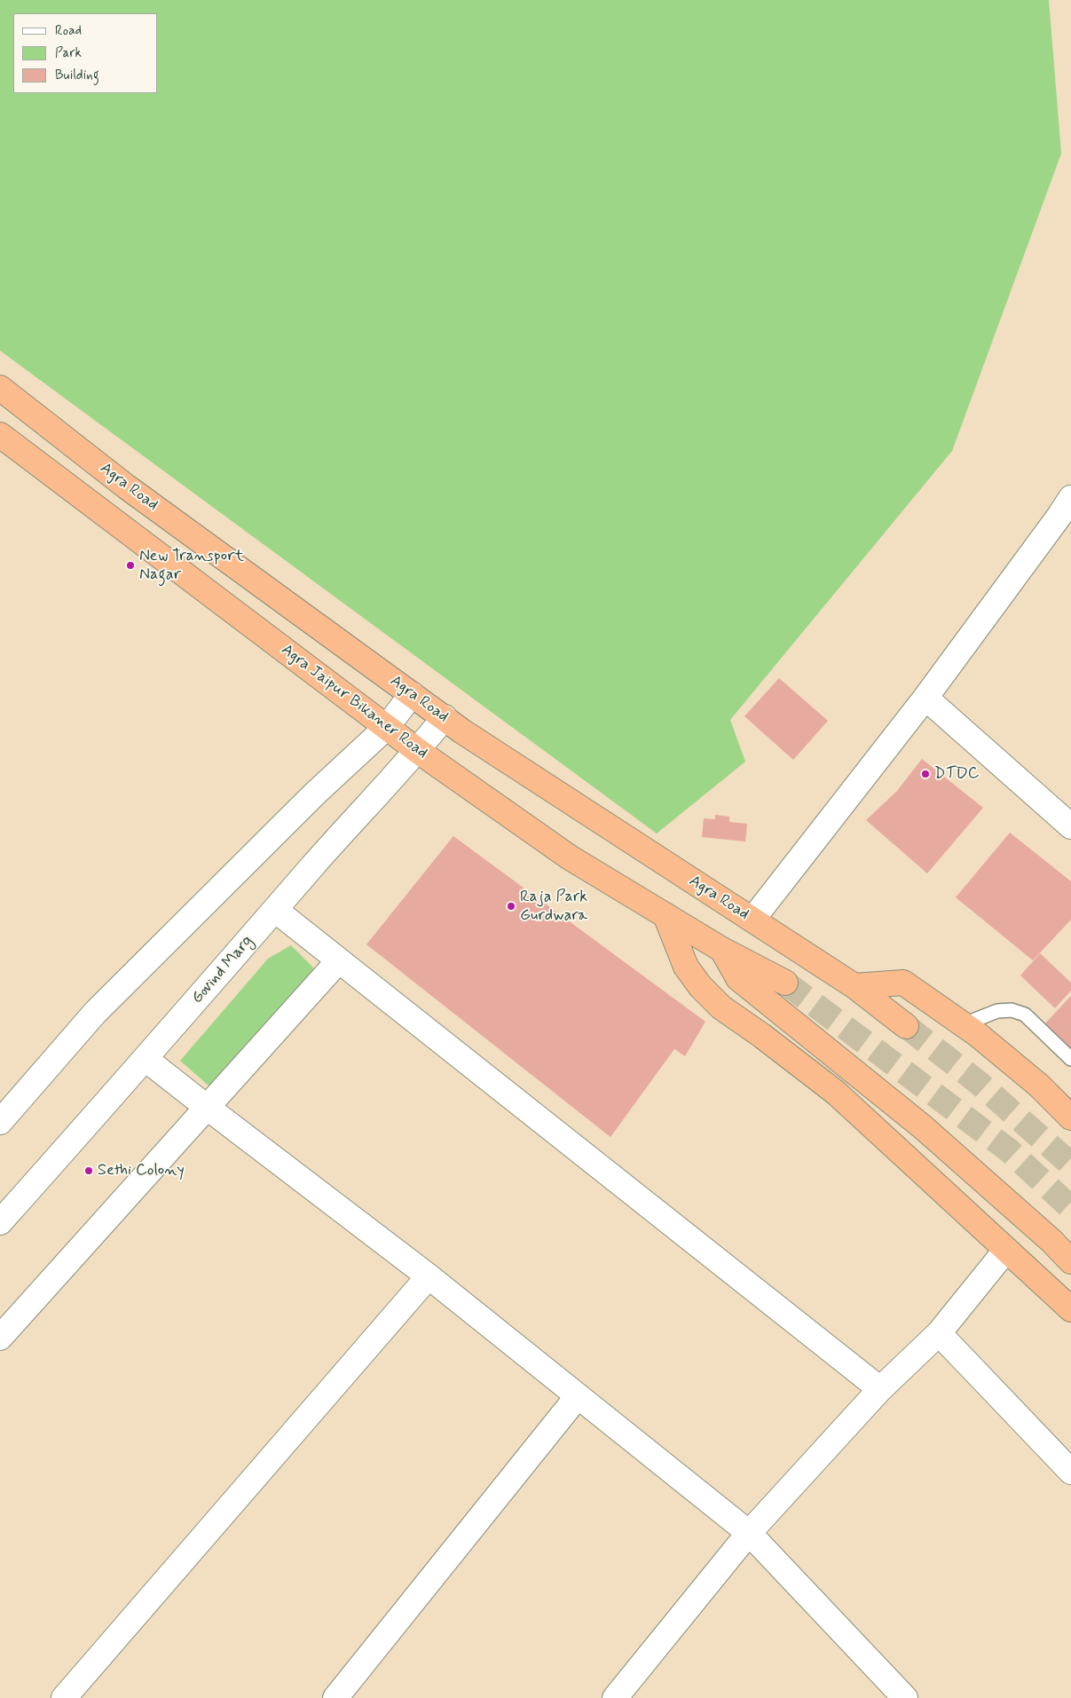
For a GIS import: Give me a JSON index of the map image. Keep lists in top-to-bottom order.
{
  "streets": {
    "highway": ["Agra Road", "Agra Jaipur Bikaner Road"],
    "street": ["Govind Marg"]
  },
  "crossings": [
    ["Agra Road", "Govind Marg"],
    ["Agra Jaipur Bikaner Road", "Govind Marg"]
  ],
  "places": [
    "New Transport Nagar",
    "DTDC",
    "Raja Park Gurdwara",
    "Sethi Colony"
  ],
  "legend": ["Road", "Park", "Building"]
}
